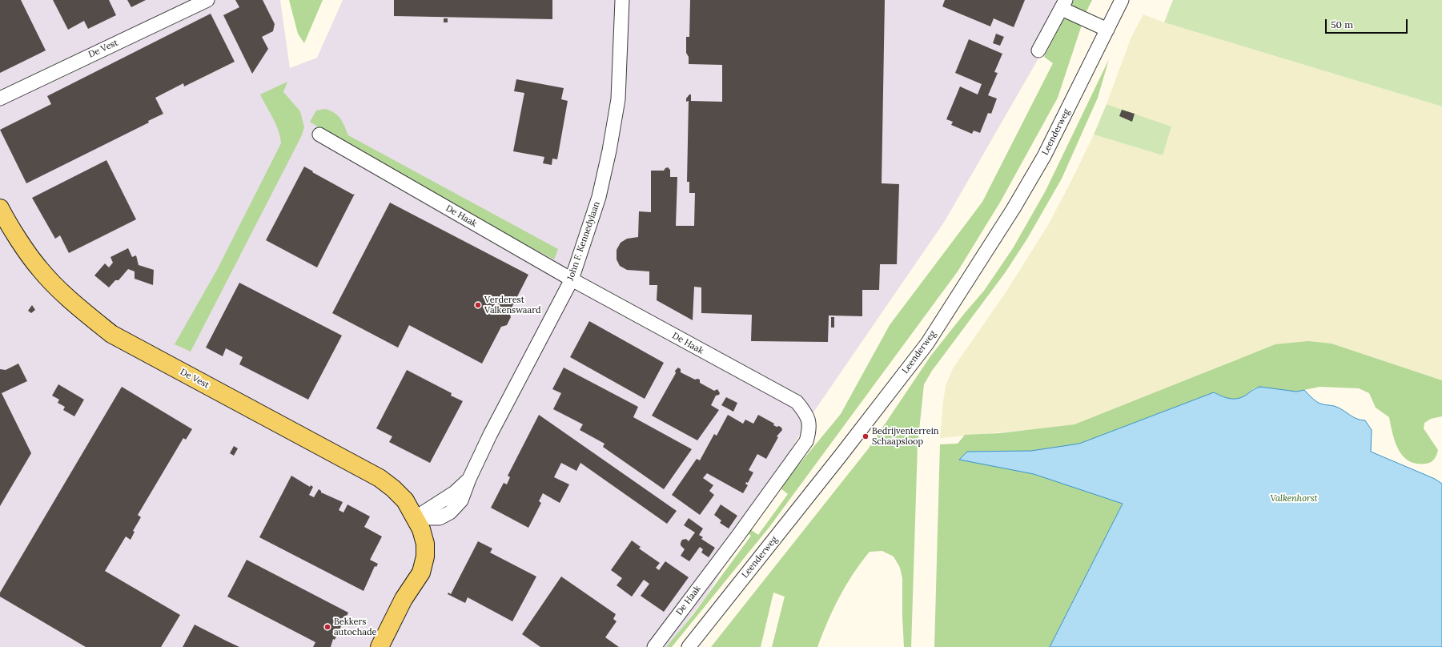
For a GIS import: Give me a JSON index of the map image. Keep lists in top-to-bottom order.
{
  "streets": {
    "main road": ["De Vest"],
    "street": ["Leenderweg", "De Haak", "John F. Kennedylaan"]
  },
  "crossings": [
    ["De Vest", "John F. Kennedylaan"],
    ["De Haak", "John F. Kennedylaan"]
  ],
  "parks": ["Valkenhorst"],
  "places": ["Verderest Valkenswaard", "Bedrijventerrein Schaapsloop", "Bekkers autochade"],
  "scale_bar": "50 m"
}
